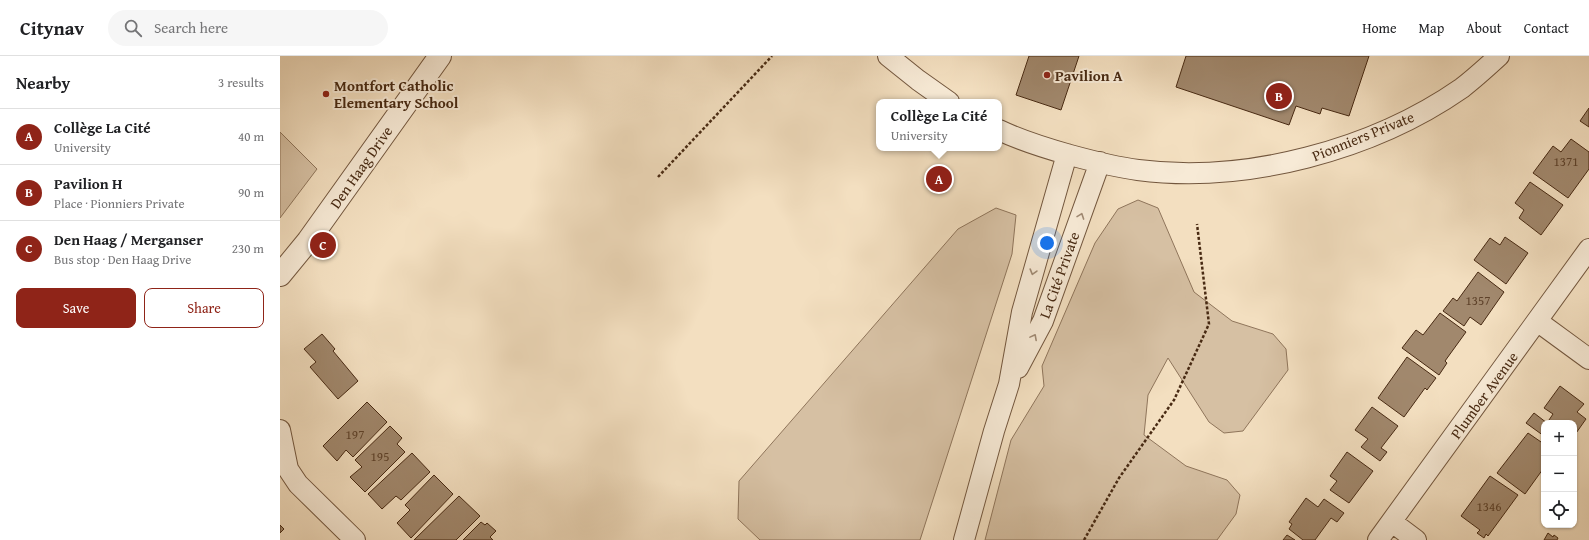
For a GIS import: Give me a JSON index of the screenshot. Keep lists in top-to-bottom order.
{
  "streets": {
    "street": [
      "Pionniers Private",
      "Den Haag Drive",
      "La Cité Private",
      "Plumber Avenue"
    ]
  },
  "crossings": [
    ["Pionniers Private", "La Cité Private"]
  ],
  "places": ["Pavilion A", "Montfort Catholic Elementary School"],
  "house_numbers": [
    "1371",
    "1357",
    "197",
    "195",
    "1346"
  ],
  "page": {
    "header": "Citynav",
    "search": "Search here",
    "nav": [
      "Home",
      "Map",
      "About",
      "Contact"
    ],
    "heading": ["Nearby", "3 results"],
    "pins": ["B", "A", "C"],
    "popup": ["Collège La Cité", "University"],
    "list": [
      {
        "mark": "A",
        "name": "Collège La Cité",
        "note": "University",
        "value": "40 m"
      },
      {
        "mark": "B",
        "name": "Pavilion H",
        "note": "Place · Pionniers Private",
        "value": "90 m"
      },
      {
        "mark": "C",
        "name": "Den Haag / Merganser",
        "note": "Bus stop · Den Haag Drive",
        "value": "230 m"
      }
    ],
    "buttons": ["Save", "Share"],
    "map_buttons": ["+", "−"]
  }
}
